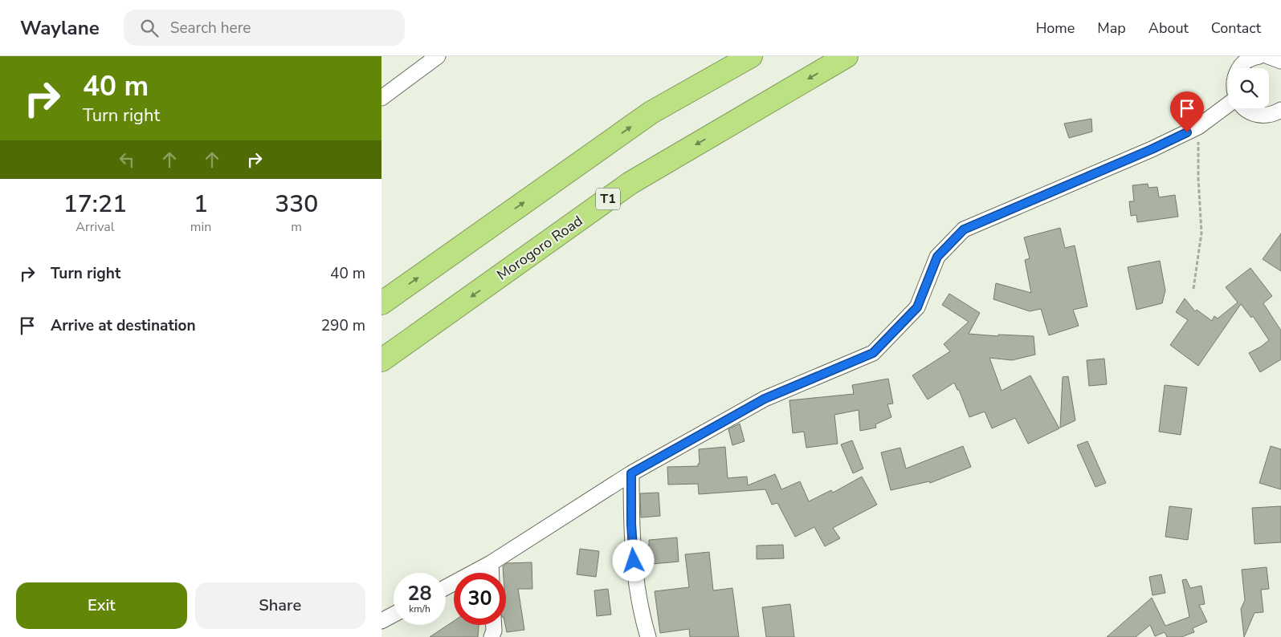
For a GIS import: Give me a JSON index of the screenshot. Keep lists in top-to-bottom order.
{
  "streets": {
    "highway": ["T1", "Morogoro Road"]
  },
  "page": {
    "header": "Waylane",
    "search": "Search here",
    "nav": [
      "Home",
      "Map",
      "About",
      "Contact"
    ],
    "turn": ["40 m", "Turn right"],
    "eta": [
      "17:21",
      "Arrival",
      "1",
      "min",
      "330",
      "m"
    ],
    "list": [
      {
        "name": "Turn right",
        "value": "40 m"
      },
      {
        "name": "Arrive at destination",
        "value": "290 m"
      }
    ],
    "speed": "28 km/h",
    "limit": "30",
    "buttons": ["Exit", "Share"]
  }
}
